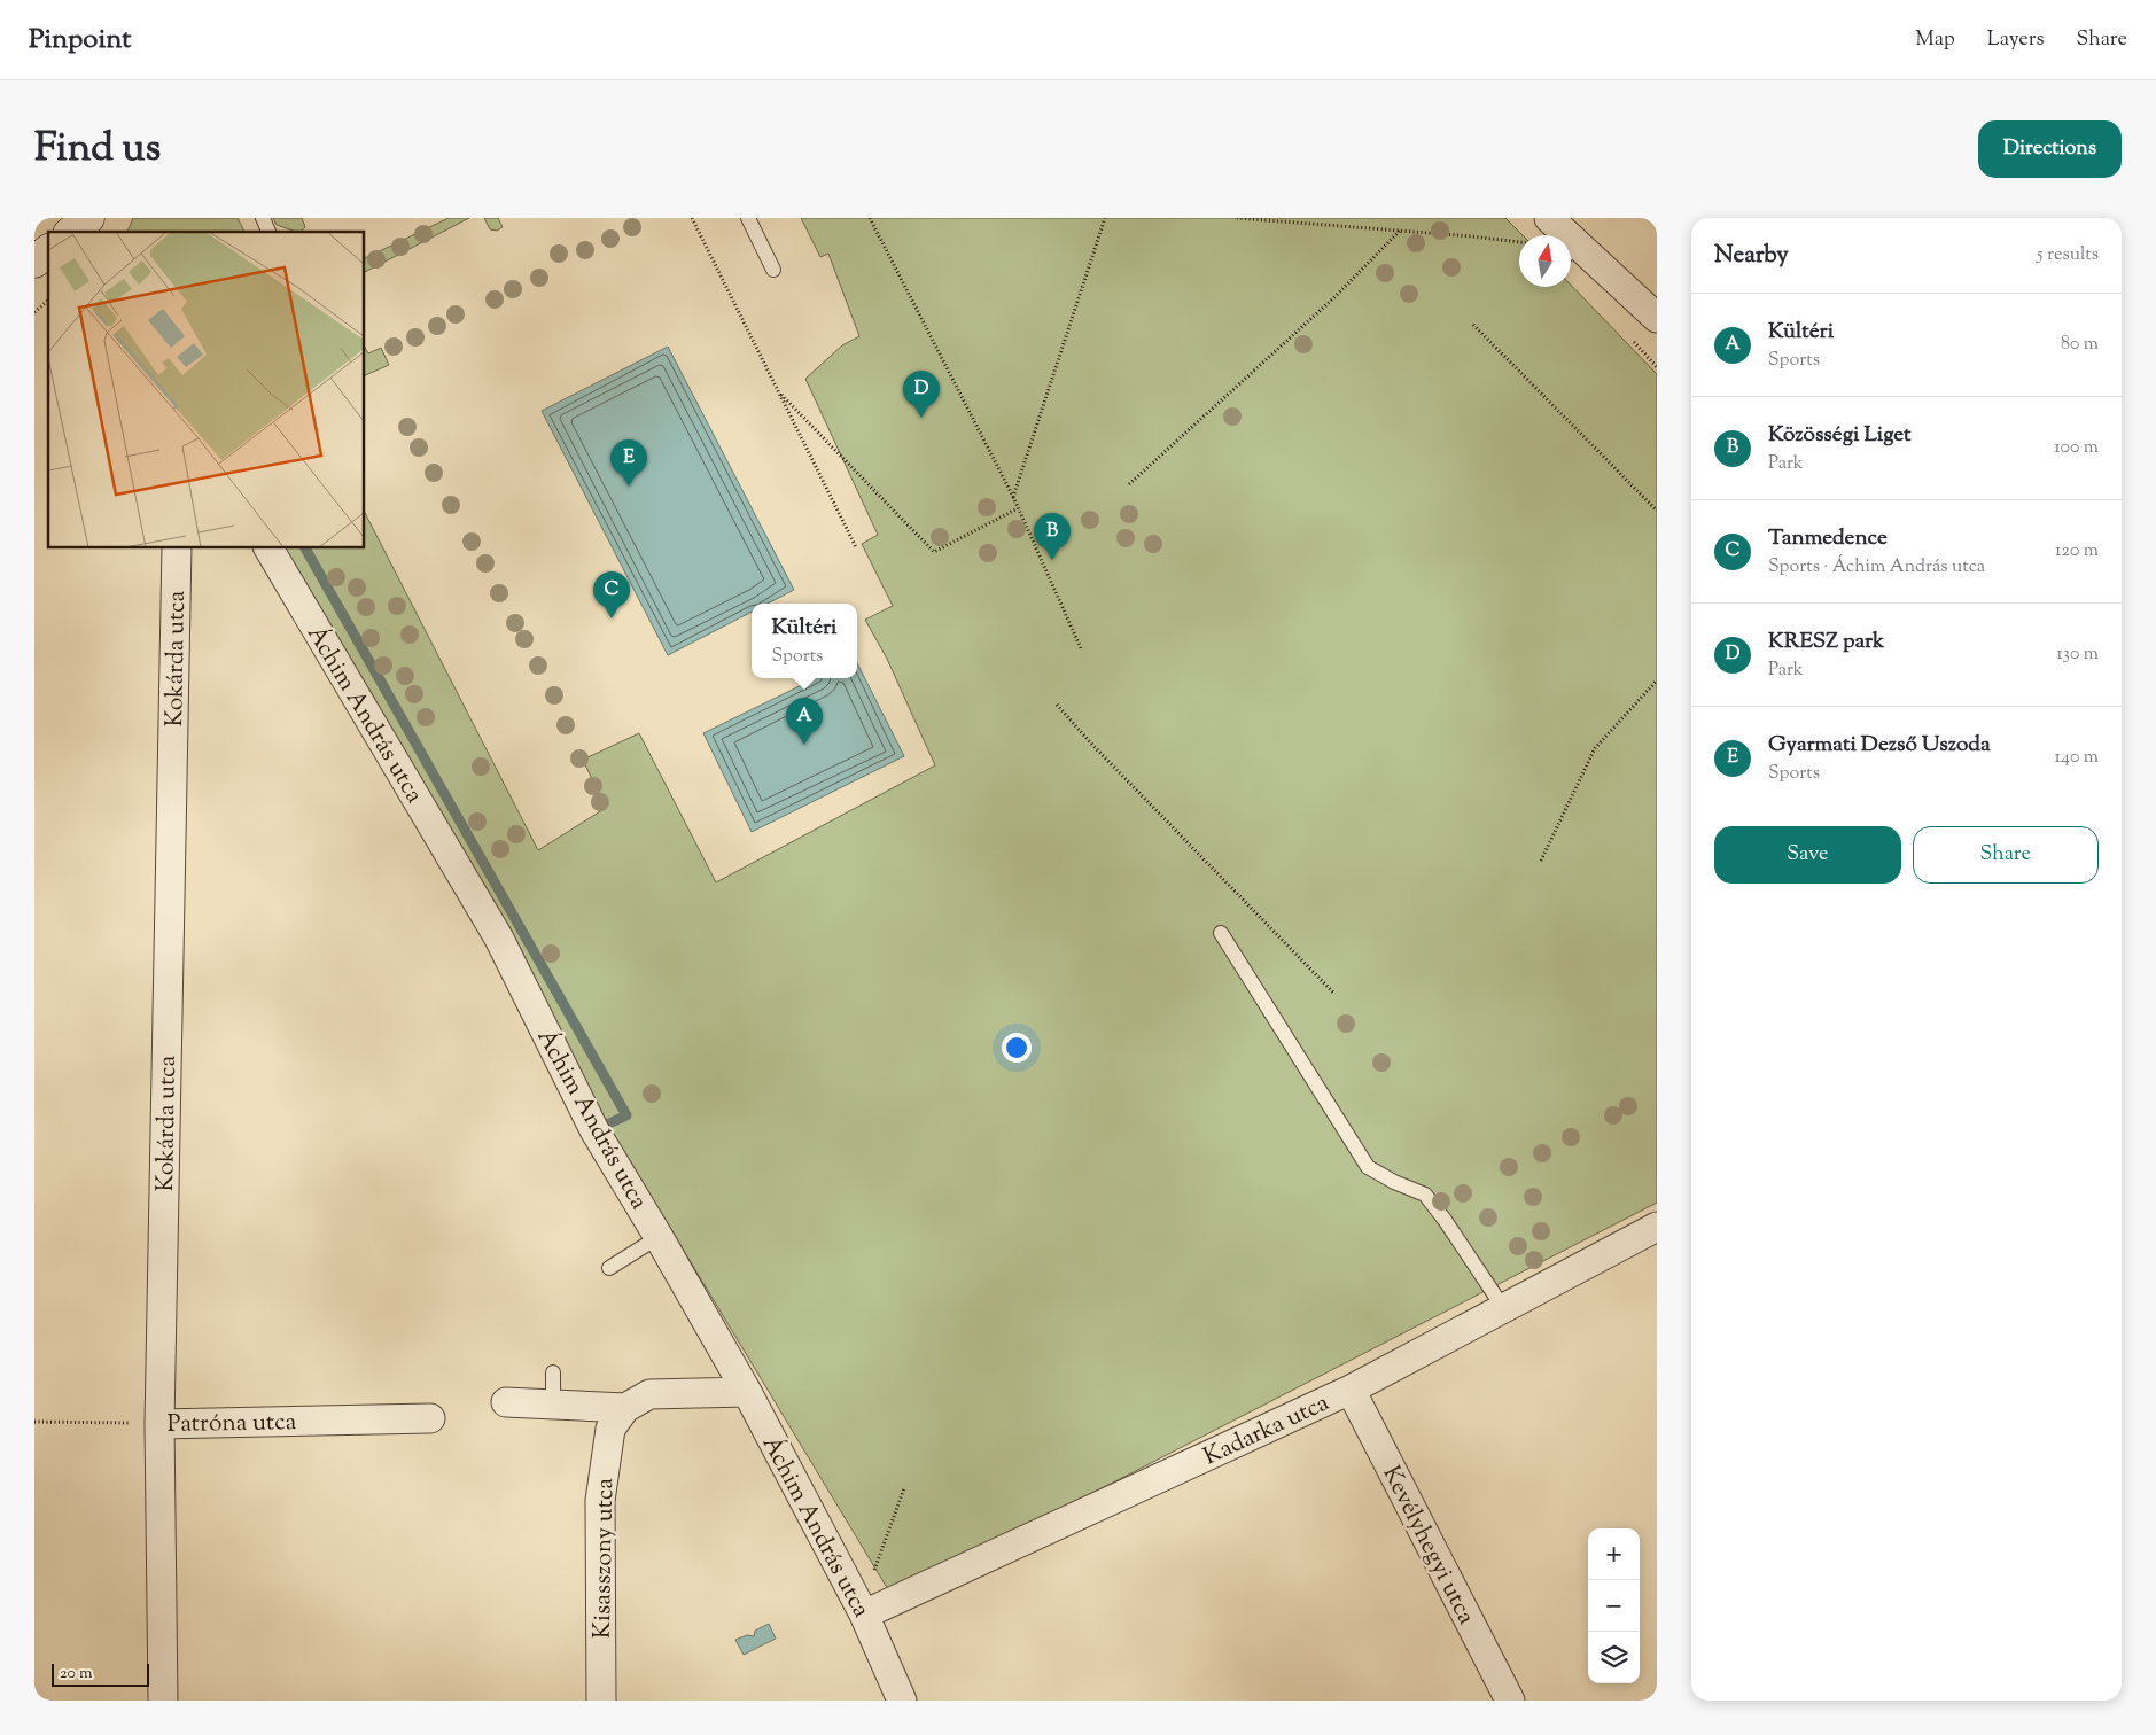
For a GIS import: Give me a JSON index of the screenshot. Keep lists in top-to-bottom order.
{
  "streets": {
    "street": [
      "Kokárda utca",
      "Áchim András utca",
      "Patróna utca",
      "Kadarka utca",
      "Kevélyhegyi utca",
      "Kisasszony utca"
    ]
  },
  "crossings": [
    ["Kokárda utca", "Patróna utca"],
    ["Áchim András utca", "Kadarka utca"],
    ["Kadarka utca", "Kevélyhegyi utca"]
  ],
  "scale_bar": "20 m",
  "north": "top",
  "page": {
    "header": "Pinpoint",
    "nav": ["Map", "Layers", "Share"],
    "title": "Find us",
    "buttons": [
      "Directions",
      ["Save", "Share"]
    ],
    "heading": ["Nearby", "5 results"],
    "list": [
      {
        "mark": "A",
        "name": "Kültéri",
        "note": "Sports",
        "value": "80 m"
      },
      {
        "mark": "B",
        "name": "Közösségi Liget",
        "note": "Park",
        "value": "100 m"
      },
      {
        "mark": "C",
        "name": "Tanmedence",
        "note": "Sports · Áchim András utca",
        "value": "120 m"
      },
      {
        "mark": "D",
        "name": "KRESZ park",
        "note": "Park",
        "value": "130 m"
      },
      {
        "mark": "E",
        "name": "Gyarmati Dezső Uszoda",
        "note": "Sports",
        "value": "140 m"
      }
    ],
    "pins": [
      "D",
      "E",
      "B",
      "C",
      "A"
    ],
    "popup": ["Kültéri", "Sports"],
    "map_buttons": ["+", "−"],
    "scale": "20 m"
  }
}
